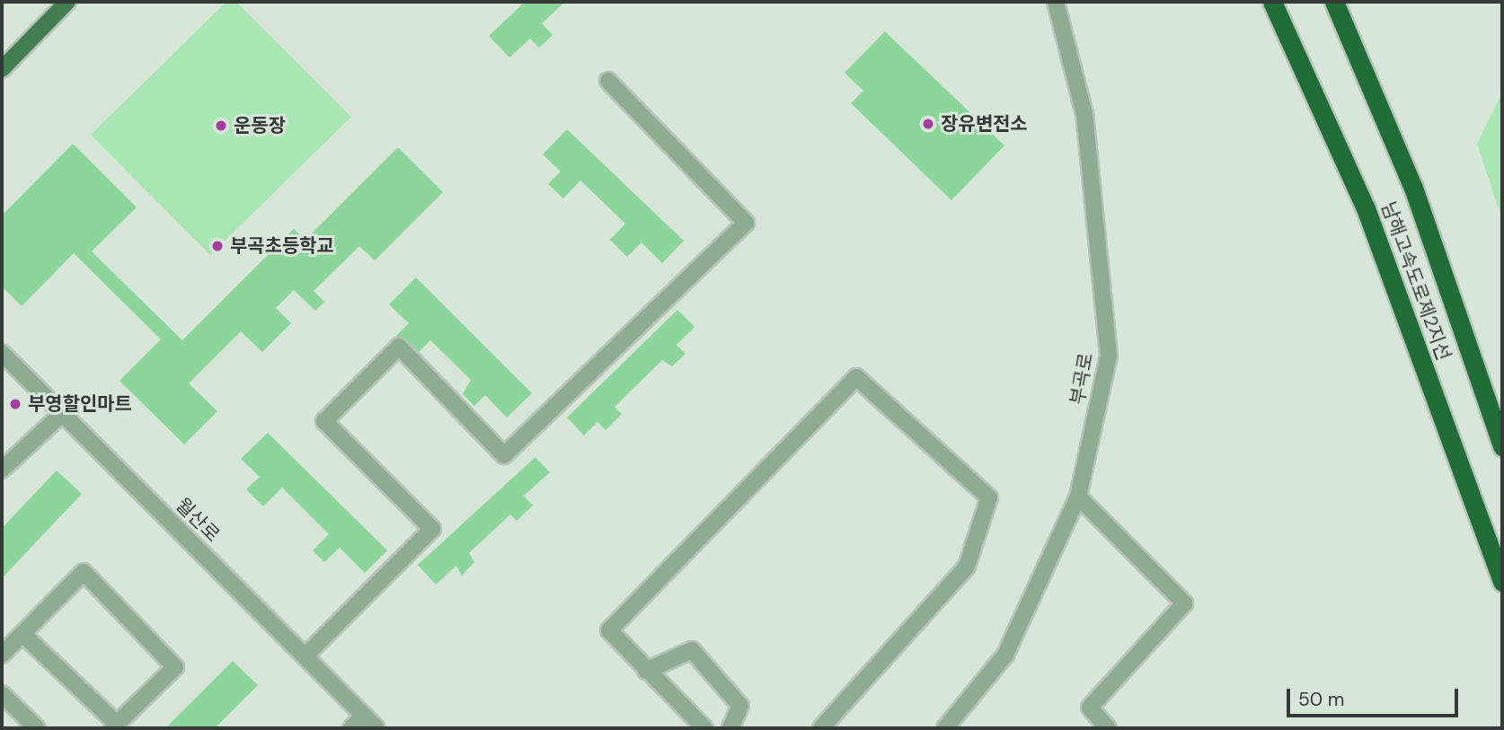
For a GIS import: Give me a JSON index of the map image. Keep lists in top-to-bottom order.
{
  "streets": {
    "highway": ["남해고속도로제2지선"],
    "street": ["부곡로", "월산로"]
  },
  "places": [
    "장유변전소",
    "운동장",
    "부곡초등학교",
    "부영할인마트"
  ],
  "scale_bar": "50 m"
}
